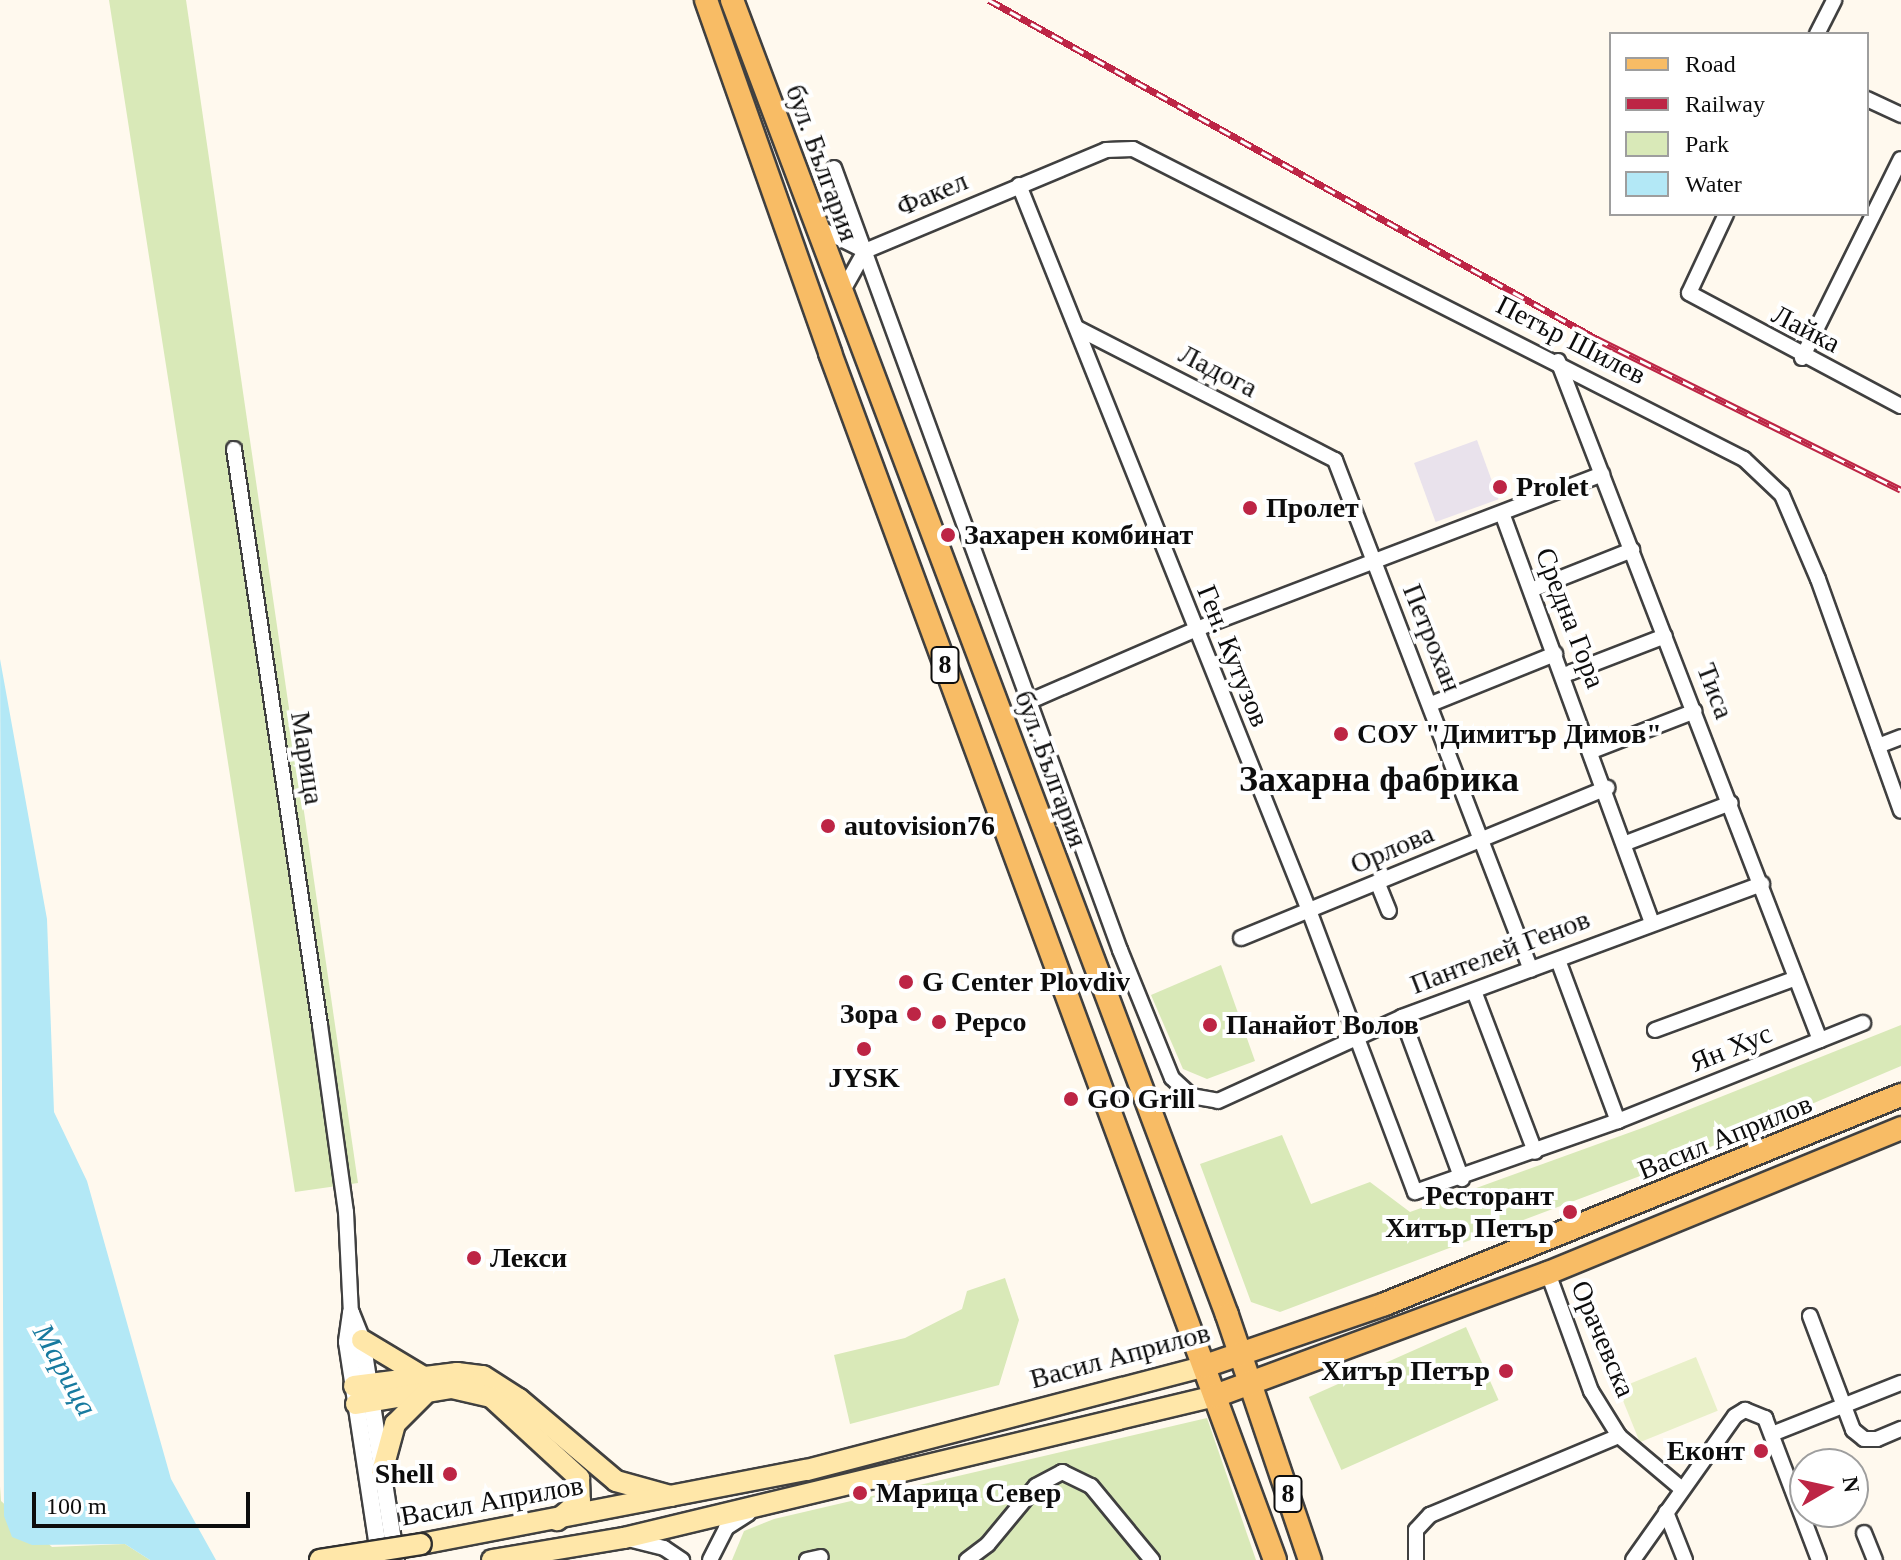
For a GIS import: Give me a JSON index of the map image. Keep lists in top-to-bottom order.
{
  "streets": {
    "main road": ["бул. България", "8", "Васил Априлов"],
    "street": [
      "Факел",
      "Лайка",
      "Петър Шилев",
      "Ладога",
      "Средна Гора",
      "Петрохан",
      "Ген. Кутузов",
      "Тиса",
      "Марица",
      "Орлова",
      "Пантелей Генов",
      "Ян Хус",
      "Орачевска"
    ]
  },
  "crossings": [
    ["бул. България", "Факел"],
    ["бул. България", "Пантелей Генов"],
    ["бул. България", "Васил Априлов"],
    ["Факел", "Петър Шилев"],
    ["Факел", "Ген. Кутузов"],
    ["Петър Шилев", "Ген. Кутузов"],
    ["Петър Шилев", "Тиса"],
    ["Ладога", "Петрохан"],
    ["Ладога", "Ген. Кутузов"],
    ["Средна Гора", "Орлова"],
    ["Средна Гора", "Пантелей Генов"],
    ["Петрохан", "Орлова"],
    ["Петрохан", "Пантелей Генов"],
    ["Ген. Кутузов", "Орлова"],
    ["Ген. Кутузов", "Пантелей Генов"],
    ["Ген. Кутузов", "Ян Хус"],
    ["Тиса", "Пантелей Генов"],
    ["Тиса", "Ян Хус"],
    ["Васил Априлов", "Орачевска"]
  ],
  "districts": ["Захарна фабрика"],
  "water": ["Марица"],
  "places": [
    "Prolet",
    "Пролет",
    "Захарен комбинат",
    "СОУ \"Димитър Димов\"",
    "autovision76",
    "G Center Plovdiv",
    "Зора",
    "Pepco",
    "Панайот Волов",
    "JYSK",
    "GO Grill",
    "Ресторант Хитър Петър",
    "Лекси",
    "Хитър Петър",
    "Еконт",
    "Shell",
    "Марица Север"
  ],
  "legend": [
    "Road",
    "Railway",
    "Park",
    "Water"
  ],
  "scale_bar": "100 m",
  "north": "right"
}
